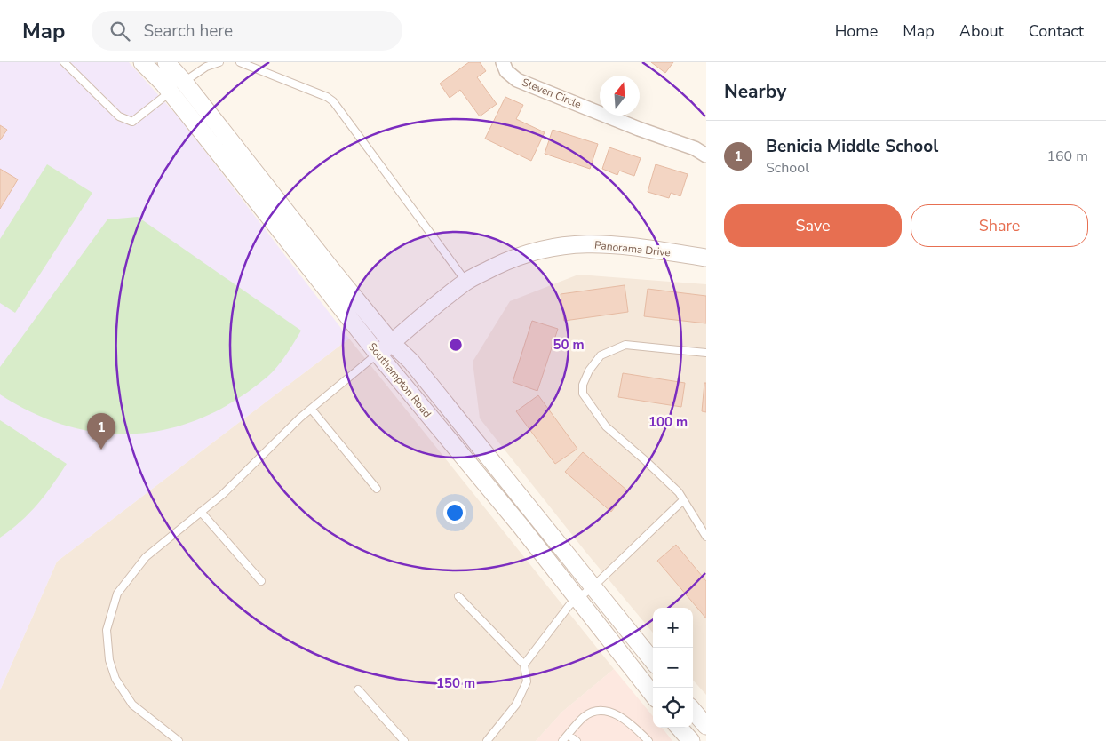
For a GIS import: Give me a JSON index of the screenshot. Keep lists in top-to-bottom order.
{
  "streets": {
    "street": ["Steven Circle", "Panorama Drive", "Southampton Road"]
  },
  "crossings": [
    ["Panorama Drive", "Southampton Road"]
  ],
  "north": "top",
  "page": {
    "header": "Map",
    "search": "Search here",
    "nav": [
      "Home",
      "Map",
      "About",
      "Contact"
    ],
    "heading": "Nearby",
    "list": [
      {
        "mark": "1",
        "name": "Benicia Middle School",
        "note": "School",
        "value": "160 m"
      }
    ],
    "buttons": ["Save", "Share"],
    "pins": "1",
    "map_buttons": ["+", "−"]
  },
  "rings": ["50 m", "100 m", "150 m"]
}
